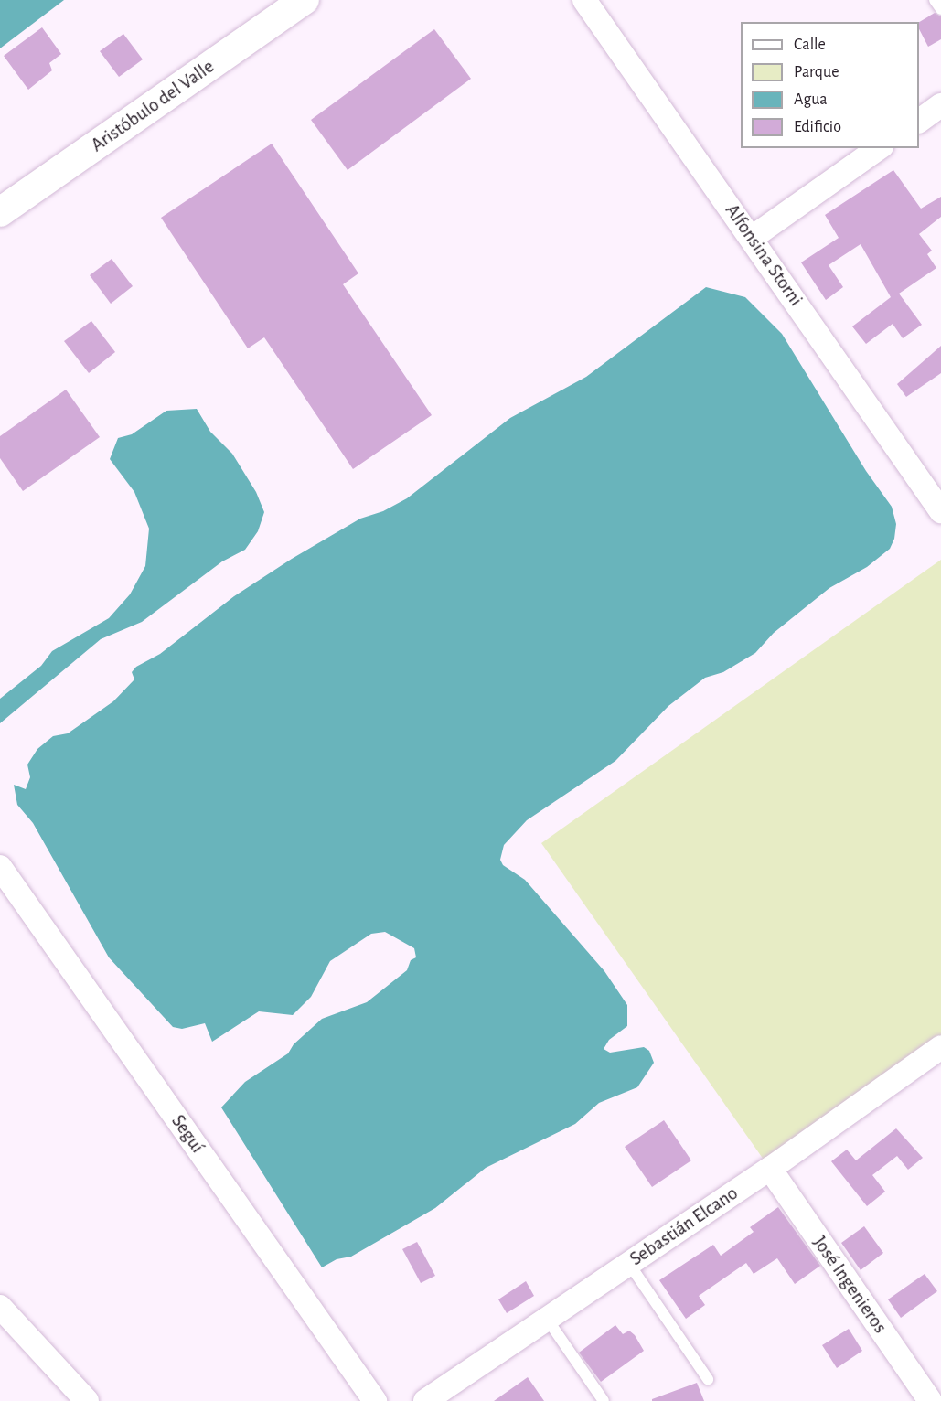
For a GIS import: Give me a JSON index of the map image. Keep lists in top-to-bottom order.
{
  "streets": {
    "street": [
      "Aristóbulo del Valle",
      "Alfonsina Storni",
      "Seguí",
      "Sebastián Elcano",
      "José Ingenieros"
    ]
  },
  "crossings": [
    ["Sebastián Elcano", "José Ingenieros"]
  ],
  "legend": [
    "Calle",
    "Parque",
    "Agua",
    "Edificio"
  ]
}
